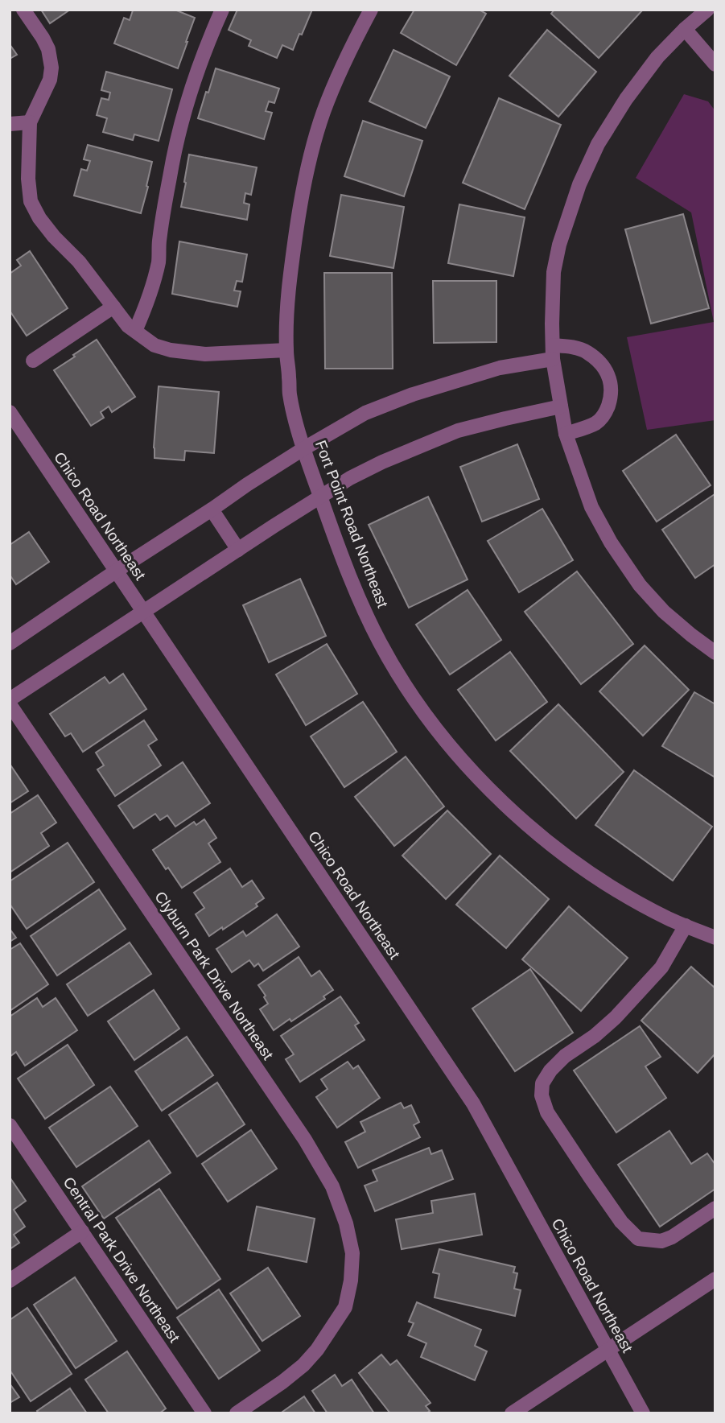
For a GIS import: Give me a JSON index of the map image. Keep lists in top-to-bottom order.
{
  "streets": {
    "street": [
      "Chico Road Northeast",
      "Fort Point Road Northeast",
      "Clyburn Park Drive Northeast",
      "Central Park Drive Northeast"
    ]
  }
}
